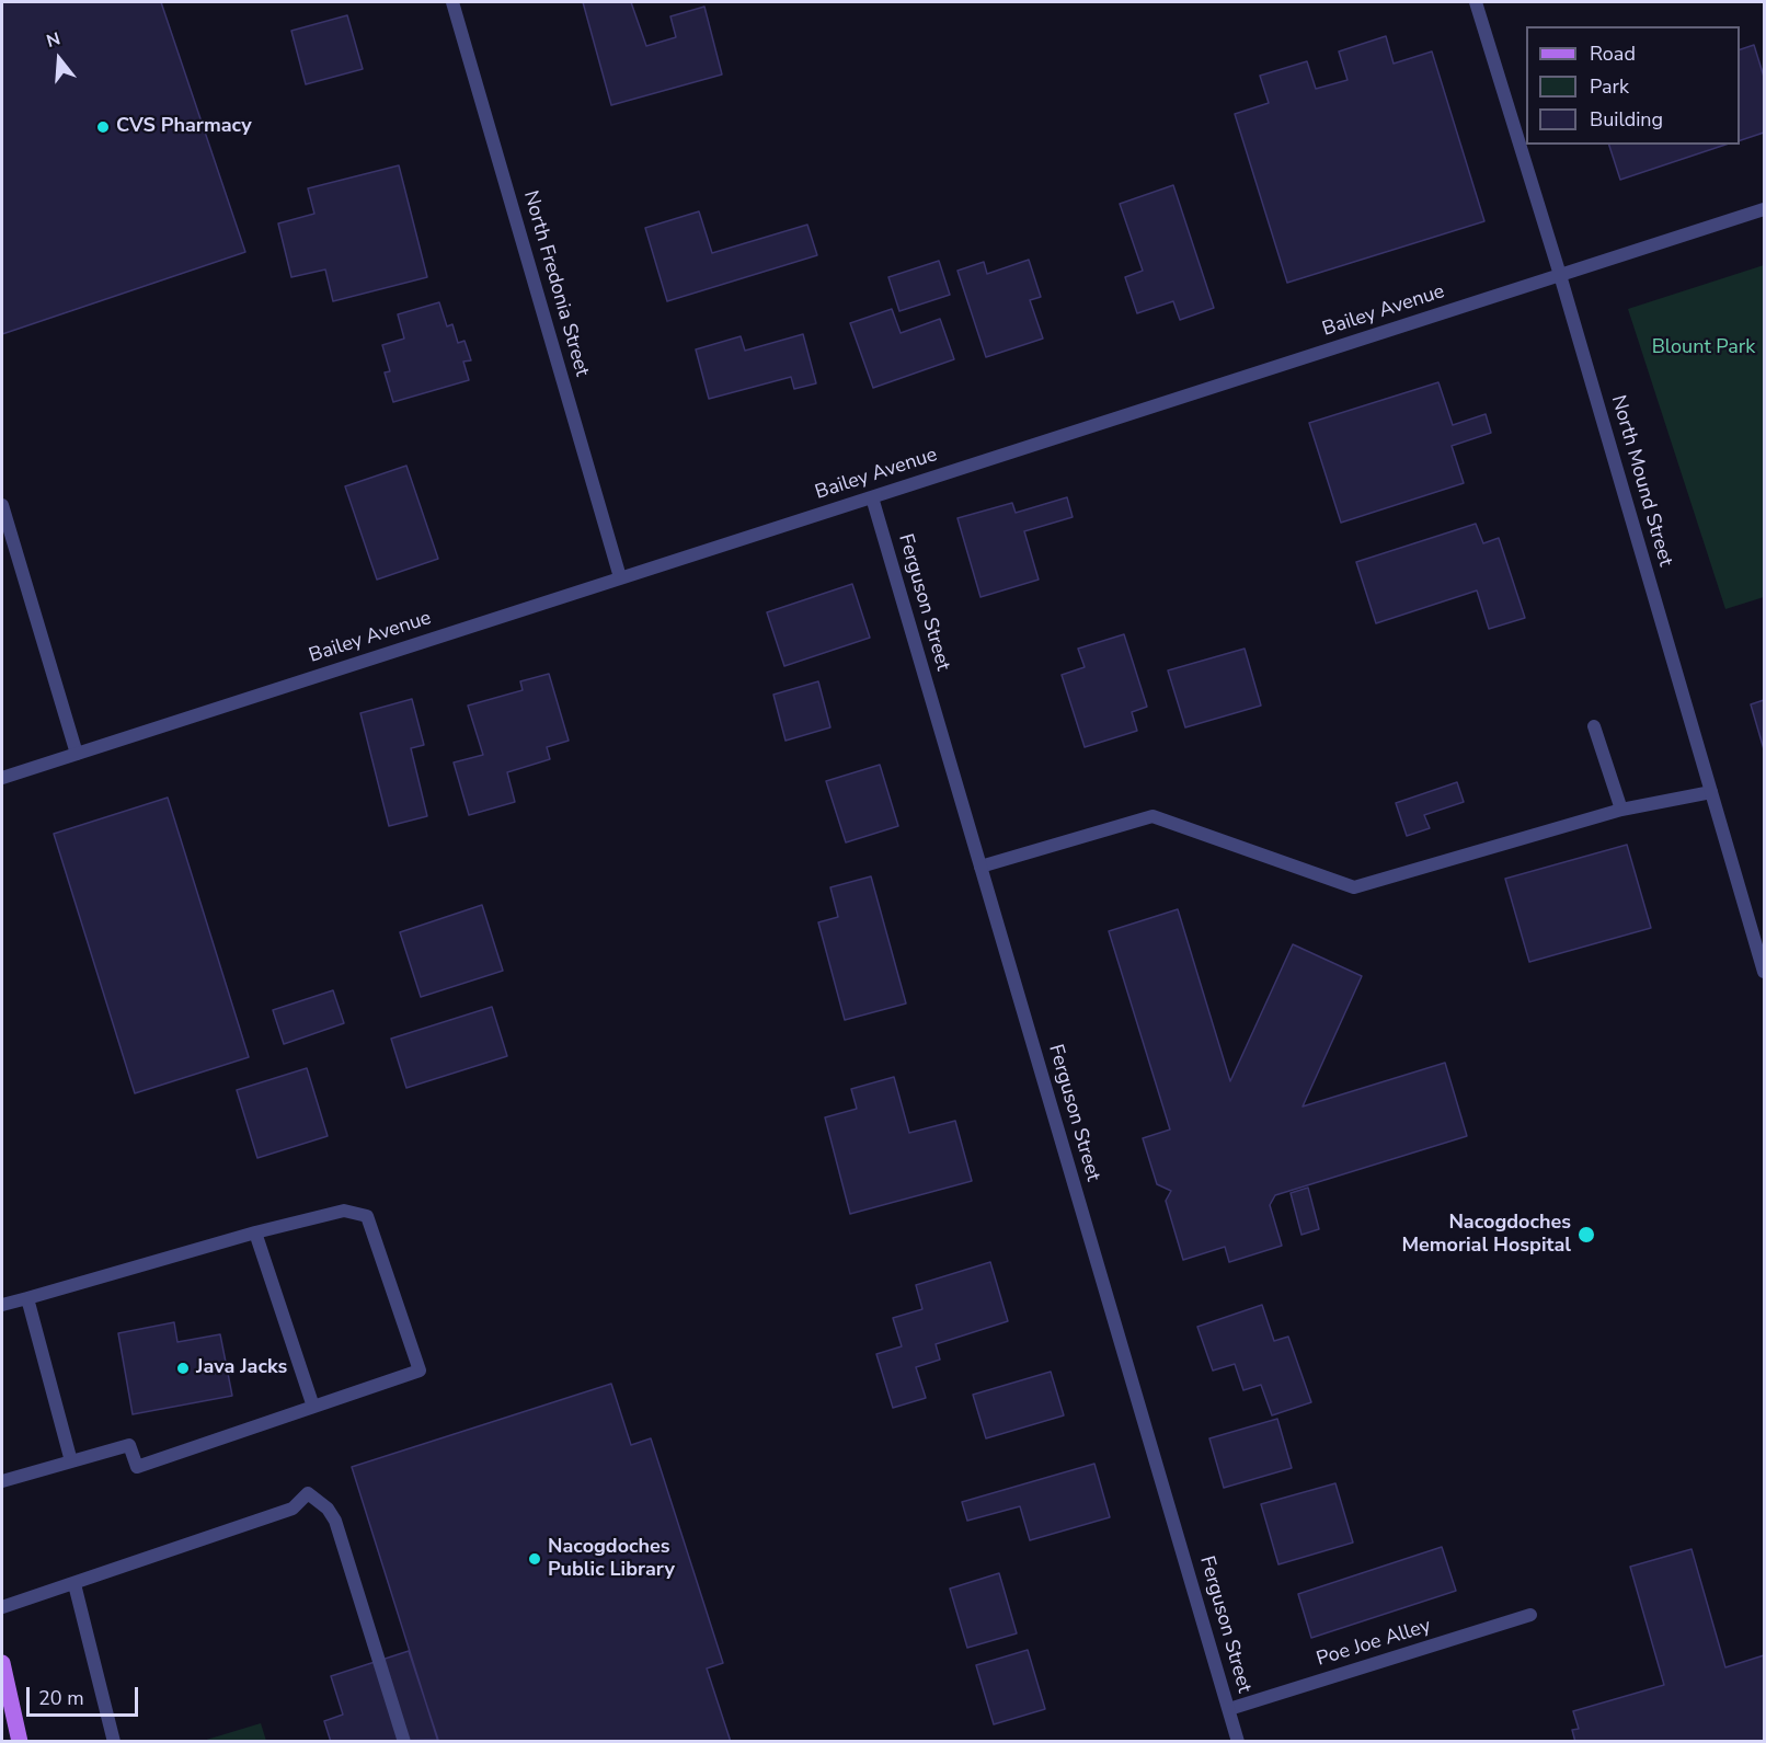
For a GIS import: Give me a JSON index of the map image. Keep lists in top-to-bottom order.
{
  "streets": {
    "street": [
      "North Fredonia Street",
      "Bailey Avenue",
      "North Mound Street",
      "Ferguson Street",
      "Poe Joe Alley"
    ]
  },
  "crossings": [
    ["North Fredonia Street", "Bailey Avenue"],
    ["Bailey Avenue", "North Mound Street"],
    ["Bailey Avenue", "Ferguson Street"],
    ["Ferguson Street", "Poe Joe Alley"]
  ],
  "parks": ["Blount Park"],
  "places": [
    "CVS Pharmacy",
    "Nacogdoches Memorial Hospital",
    "Java Jacks",
    "Nacogdoches Public Library"
  ],
  "legend": ["Road", "Park", "Building"],
  "scale_bar": "20 m",
  "north": "top"
}
